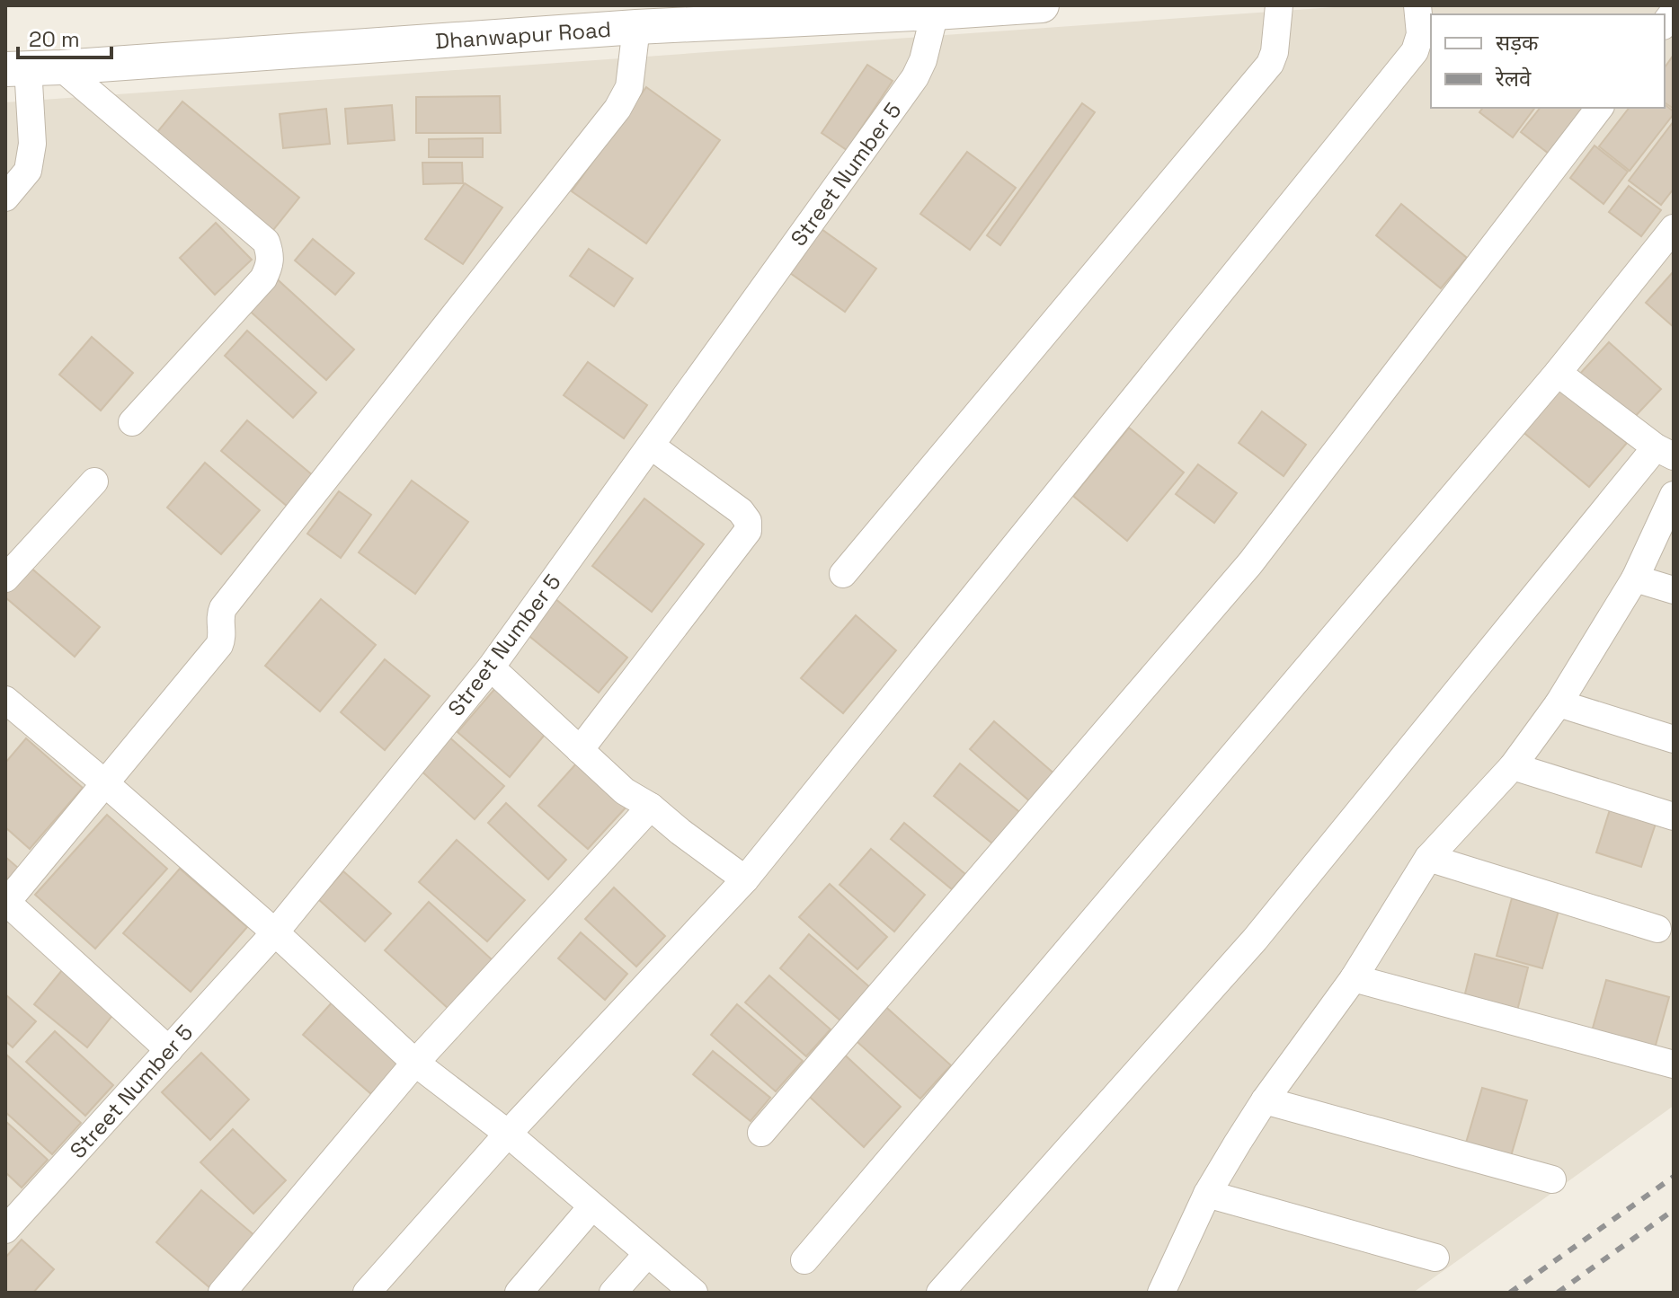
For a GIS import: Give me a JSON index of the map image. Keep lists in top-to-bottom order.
{
  "streets": {
    "street": ["Dhanwapur Road", "Street Number 5"]
  },
  "crossings": [
    ["Dhanwapur Road", "Street Number 5"]
  ],
  "legend": ["सड़क", "रेलवे"],
  "scale_bar": "20 m"
}
